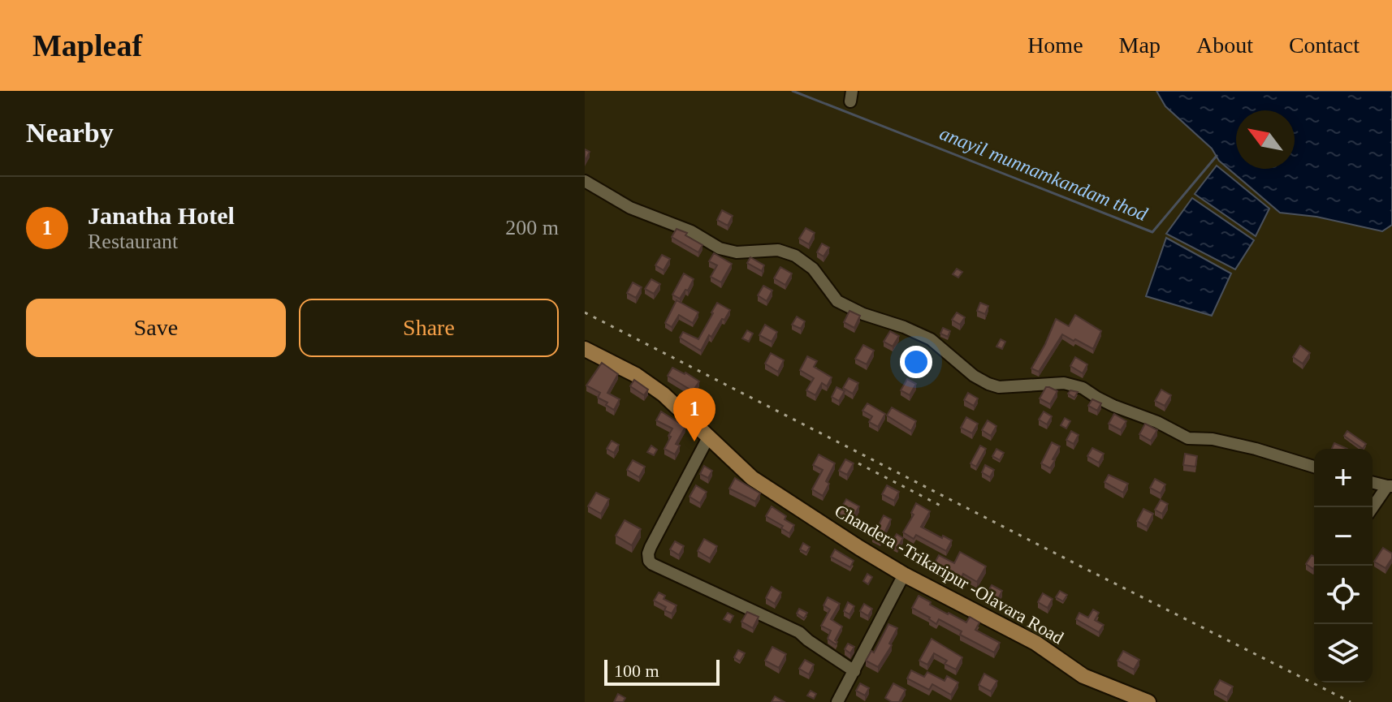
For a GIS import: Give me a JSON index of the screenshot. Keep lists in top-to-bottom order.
{
  "streets": {
    "main road": ["Chandera -Trikaripur -Olavara Road"]
  },
  "water": ["anayil munnamkandam thod"],
  "scale_bar": "100 m",
  "north": "top left",
  "page": {
    "header": "Mapleaf",
    "nav": [
      "Home",
      "Map",
      "About",
      "Contact"
    ],
    "heading": "Nearby",
    "list": [
      {
        "mark": "1",
        "name": "Janatha Hotel",
        "note": "Restaurant",
        "value": "200 m"
      }
    ],
    "buttons": ["Save", "Share"],
    "pins": "1",
    "map_buttons": ["+", "−"],
    "scale": "100 m"
  }
}
